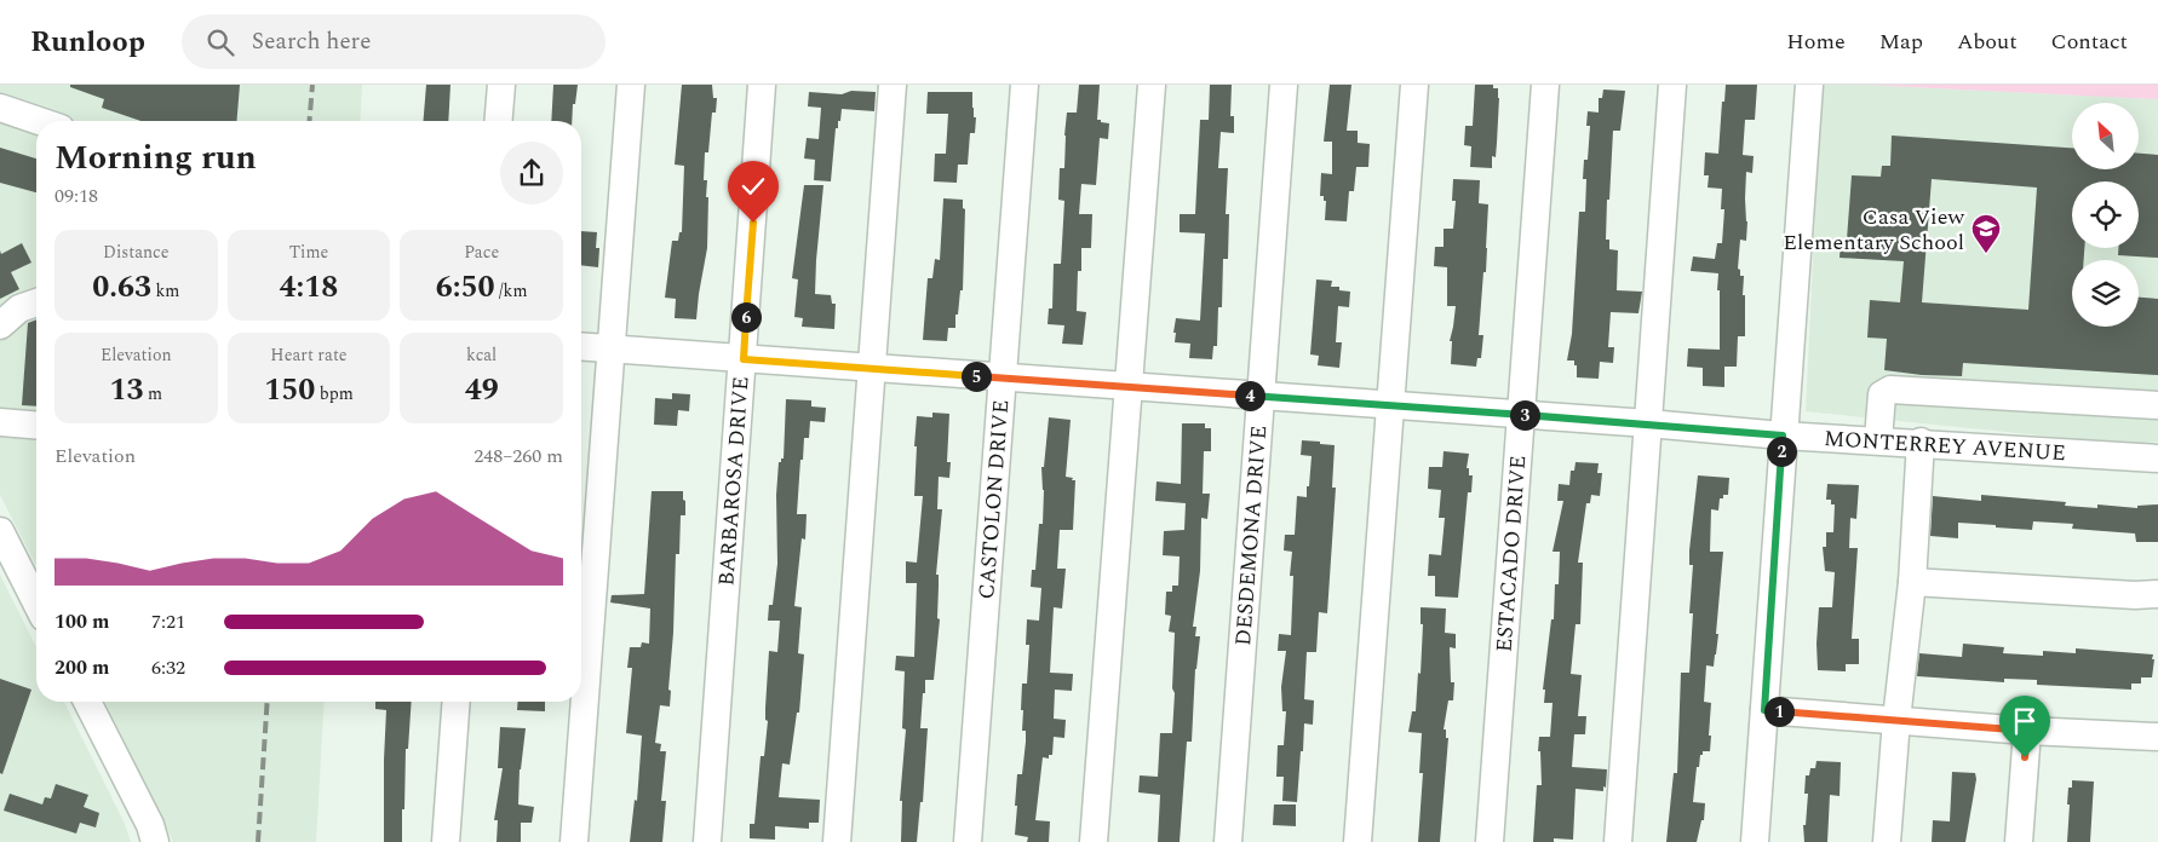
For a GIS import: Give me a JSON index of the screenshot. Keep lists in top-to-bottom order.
{
  "streets": {
    "street": [
      "MONTERREY AVENUE",
      "BARBAROSA DRIVE",
      "CASTOLON DRIVE",
      "DESDEMONA DRIVE",
      "ESTACADO DRIVE"
    ]
  },
  "crossings": [
    ["MONTERREY AVENUE", "BARBAROSA DRIVE"],
    ["MONTERREY AVENUE", "CASTOLON DRIVE"],
    ["MONTERREY AVENUE", "DESDEMONA DRIVE"],
    ["MONTERREY AVENUE", "ESTACADO DRIVE"]
  ],
  "places": {
    "school or university": ["Casa View Elementary School"]
  },
  "north": "top left",
  "page": {
    "header": "Runloop",
    "search": "Search here",
    "nav": [
      "Home",
      "Map",
      "About",
      "Contact"
    ],
    "heading": ["Morning run", "09:18"],
    "stats": [
      ["Distance", "0.63 km"],
      ["Time", "4:18"],
      ["Pace", "6:50 /km"],
      ["Elevation", "13 m"],
      ["Heart rate", "150 bpm"],
      ["kcal", "49"]
    ],
    "pins": [
      "6",
      "5",
      "4",
      "3",
      "2",
      "1"
    ],
    "chart": ["Elevation", "248–260 m"],
    "list": [
      {
        "name": "100 m",
        "note": "7:21"
      },
      {
        "name": "200 m",
        "note": "6:32"
      }
    ]
  }
}
